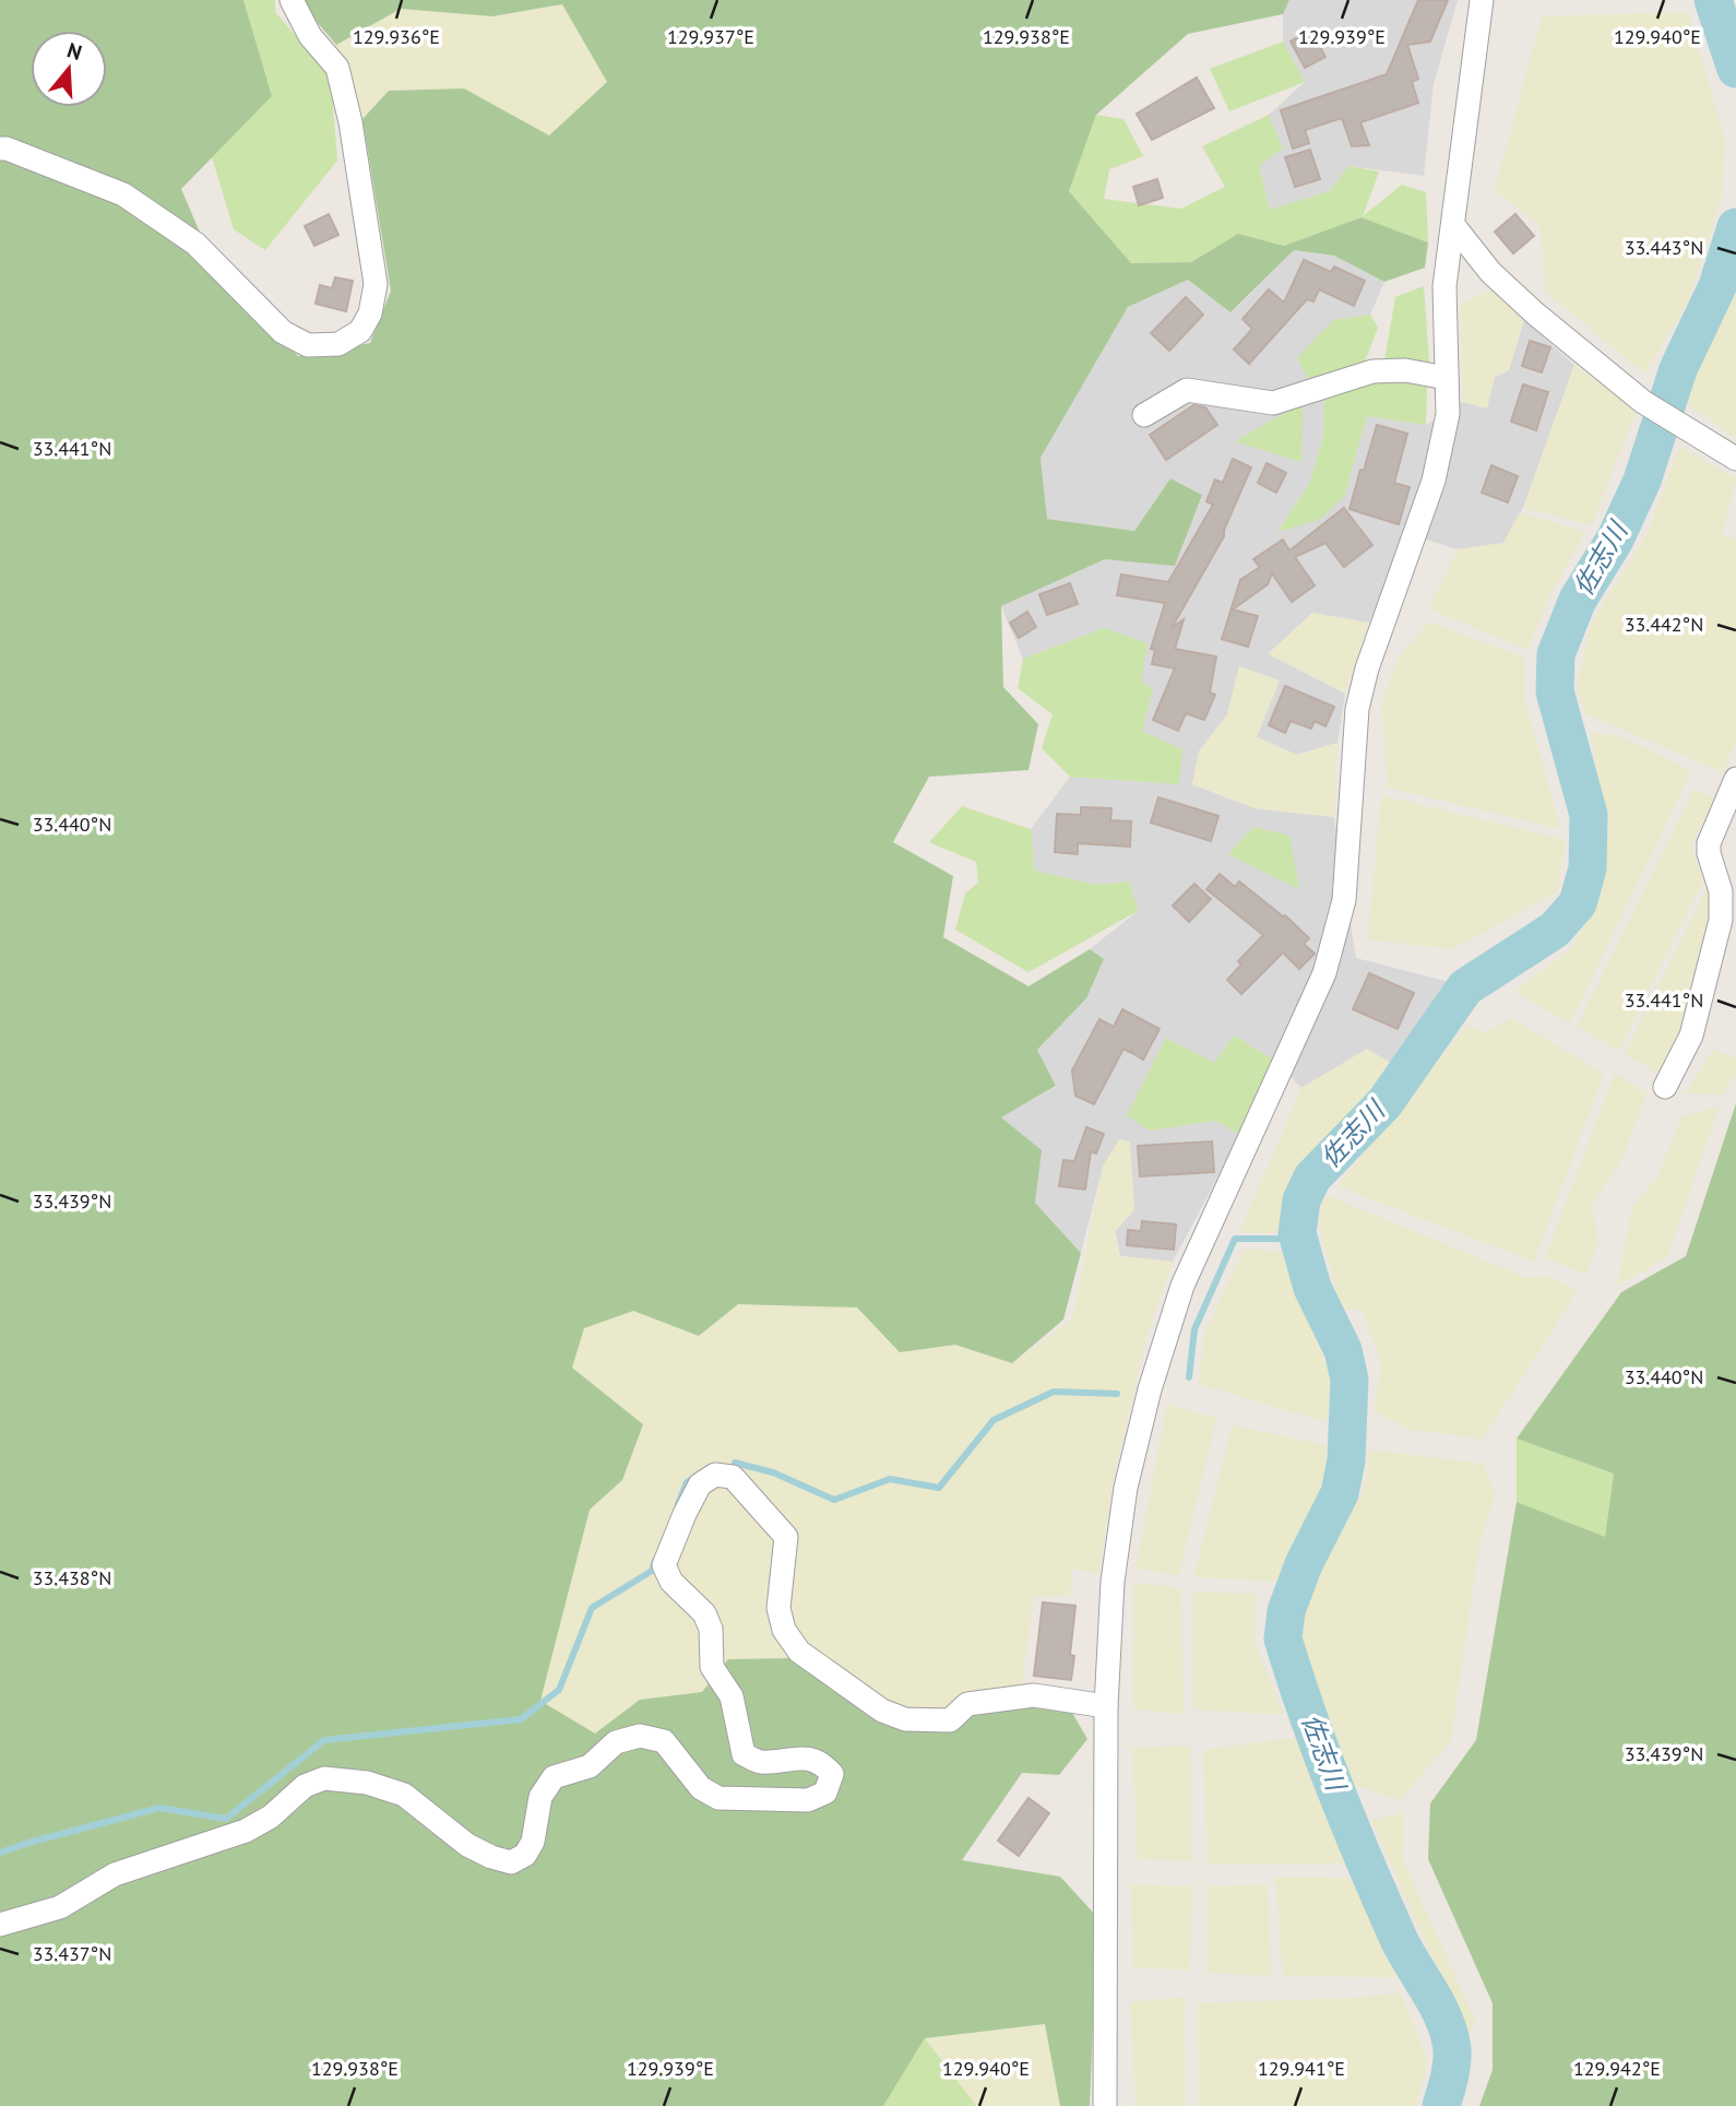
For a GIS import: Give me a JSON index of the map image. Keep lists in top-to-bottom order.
{
  "water": ["佐志川"],
  "north": "top",
  "coordinates": [
    "129.936°E",
    "129.937°E",
    "129.938°E",
    "129.939°E",
    "129.940°E",
    "33.443°N",
    "33.441°N",
    "33.442°N",
    "33.440°N",
    "33.439°N",
    "33.438°N",
    "33.437°N",
    "129.941°E",
    "129.942°E"
  ]
}
